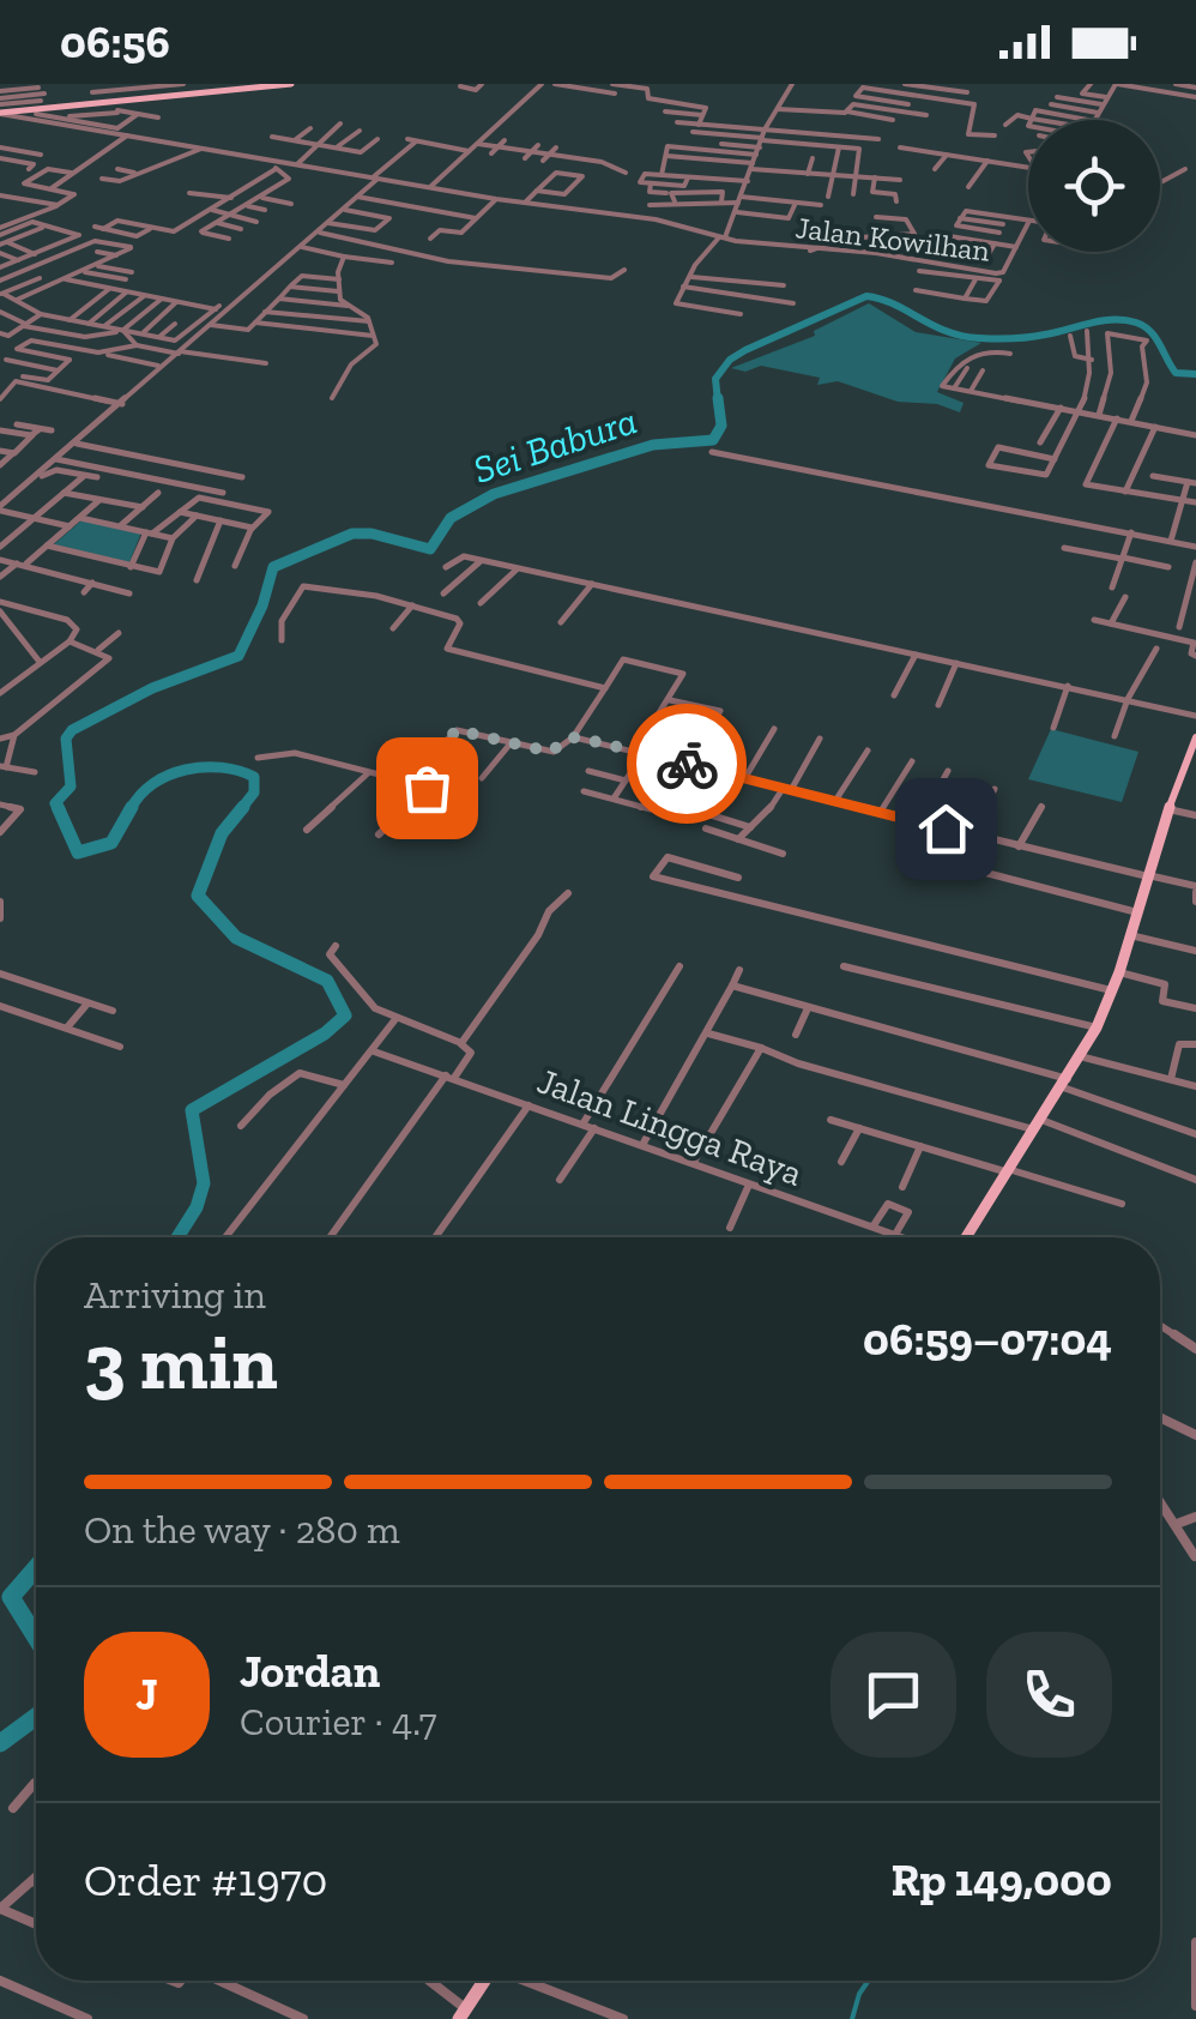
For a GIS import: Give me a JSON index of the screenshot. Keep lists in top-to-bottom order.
{
  "streets": {
    "street": ["Jalan Kowilhan", "Jalan Lingga Raya"]
  },
  "water": ["Sei Babura"],
  "page": {
    "status": "06:56",
    "heading": ["3 min", "Arriving in", "06:59–07:04"],
    "panel": [
      "Jordan",
      "Courier · 4.7",
      "Order #1970",
      "Rp 149,000"
    ],
    "bar": "On the way · 280 m",
    "round": "J"
  }
}
